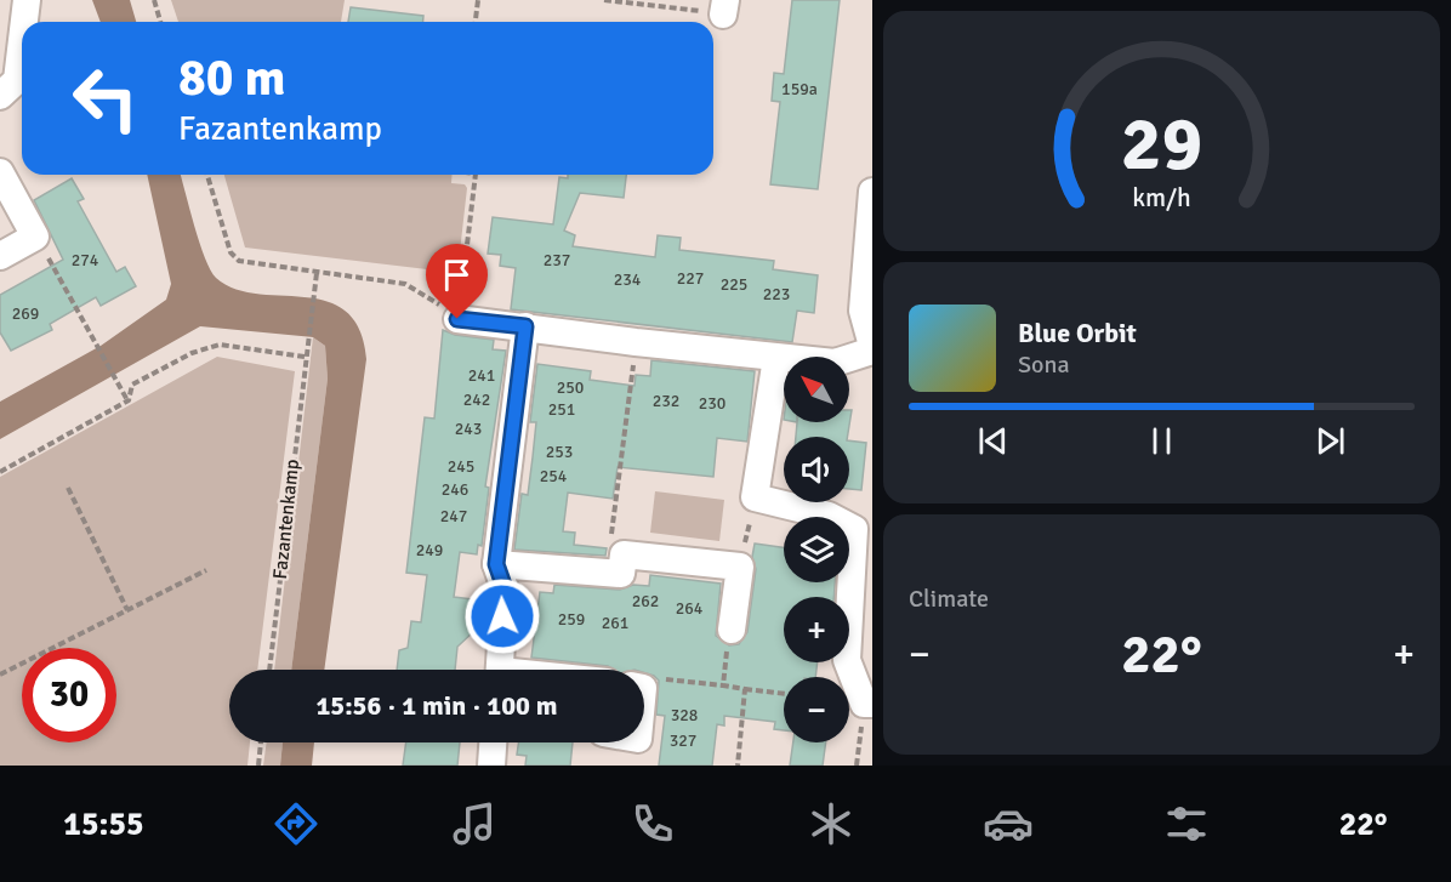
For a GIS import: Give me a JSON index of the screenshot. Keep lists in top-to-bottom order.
{
  "streets": {
    "path": ["Fazantenkamp"]
  },
  "house_numbers": [
    "159a",
    "274",
    "237",
    "227",
    "234",
    "225",
    "223",
    "269",
    "241",
    "250",
    "242",
    "232",
    "230",
    "251",
    "243",
    "253",
    "245",
    "254",
    "246",
    "247",
    "249",
    "262",
    "264",
    "259",
    "261",
    "328",
    "327"
  ],
  "north": "top left",
  "page": {
    "turn": ["80 m", "Fazantenkamp"],
    "song": ["Blue Orbit", "Sona"],
    "map_buttons": ["+", "−"],
    "tile": "Climate",
    "heat": ["−", "22°", "+"],
    "limit": "30",
    "trip": "15:56 · 1 min · 100 m",
    "tabs": ["15:55", "22°"],
    "gauge": ["29", "km/h"]
  }
}
